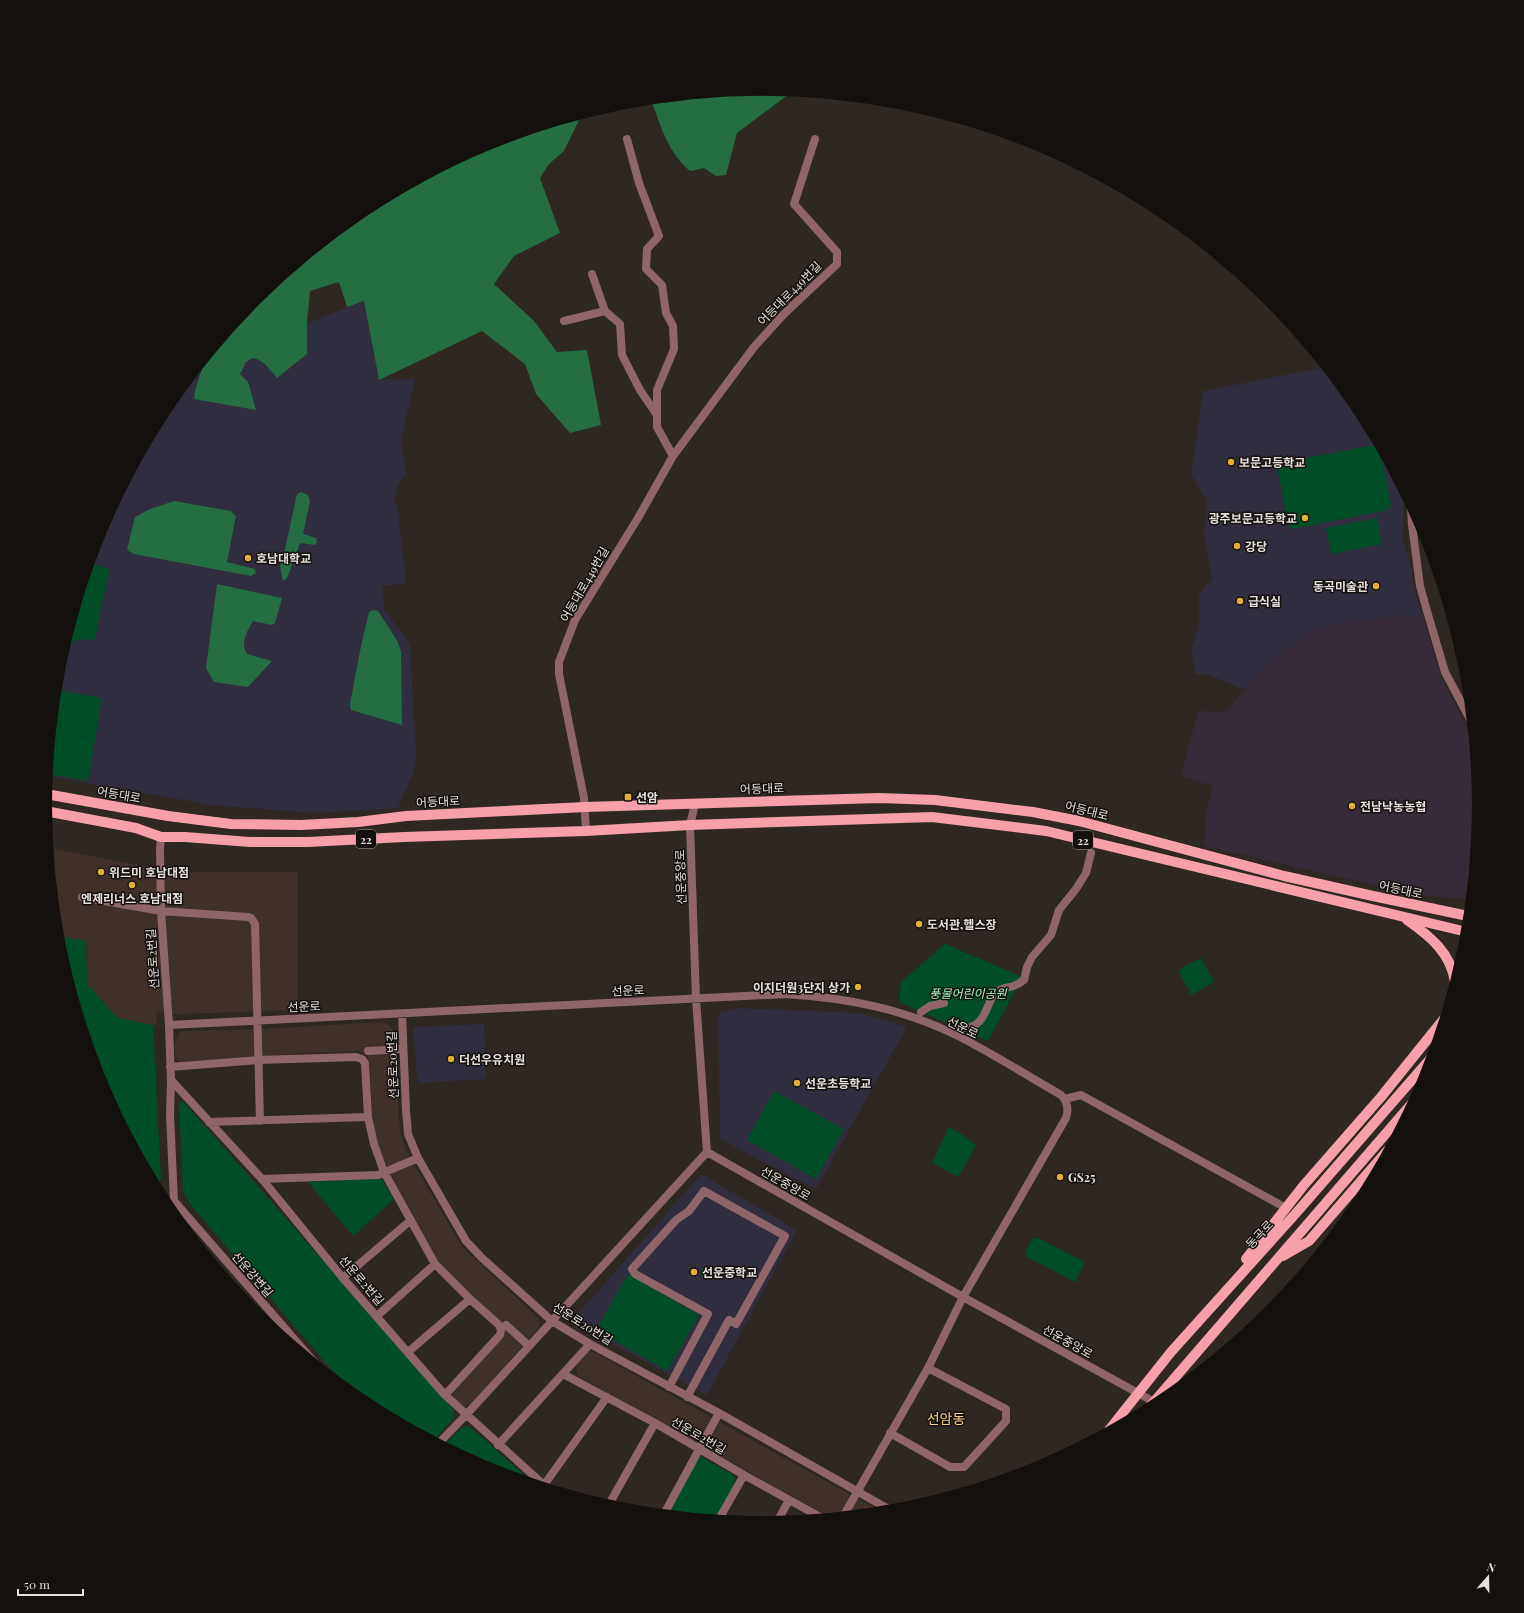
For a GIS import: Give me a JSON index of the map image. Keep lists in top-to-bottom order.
{
  "streets": {
    "main road": ["어등대로", "22", "동곡로"],
    "street": [
      "어등대로449번길",
      "선운중앙로",
      "선운로2번길",
      "선운로",
      "선운로20번길",
      "선운강변길"
    ]
  },
  "crossings": [
    ["어등대로449번길", "어등대로"],
    ["어등대로449번길", "22"],
    ["어등대로", "선운중앙로"],
    ["22", "선운중앙로"],
    ["22", "선운로2번길"],
    ["선운중앙로", "선운로"],
    ["선운중앙로", "동곡로"],
    ["선운로2번길", "선운로"],
    ["선운로2번길", "선운강변길"],
    ["선운로", "선운로20번길"]
  ],
  "districts": ["선암동"],
  "parks": ["풍물어린이공원"],
  "places": {
    "other": [
      "보문고등학교",
      "광주보문고등학교",
      "강당",
      "호남대학교",
      "동곡미술관",
      "급식실",
      "전남낙농농협",
      "위드미 호남대점",
      "엔제리너스 호남대점",
      "도서관,헬스장",
      "이지더원3단지 상가",
      "더선우유치원",
      "선운초등학교",
      "GS25",
      "선운중학교"
    ],
    "transit": ["선암"]
  },
  "scale_bar": "50 m",
  "north": "top"
}
